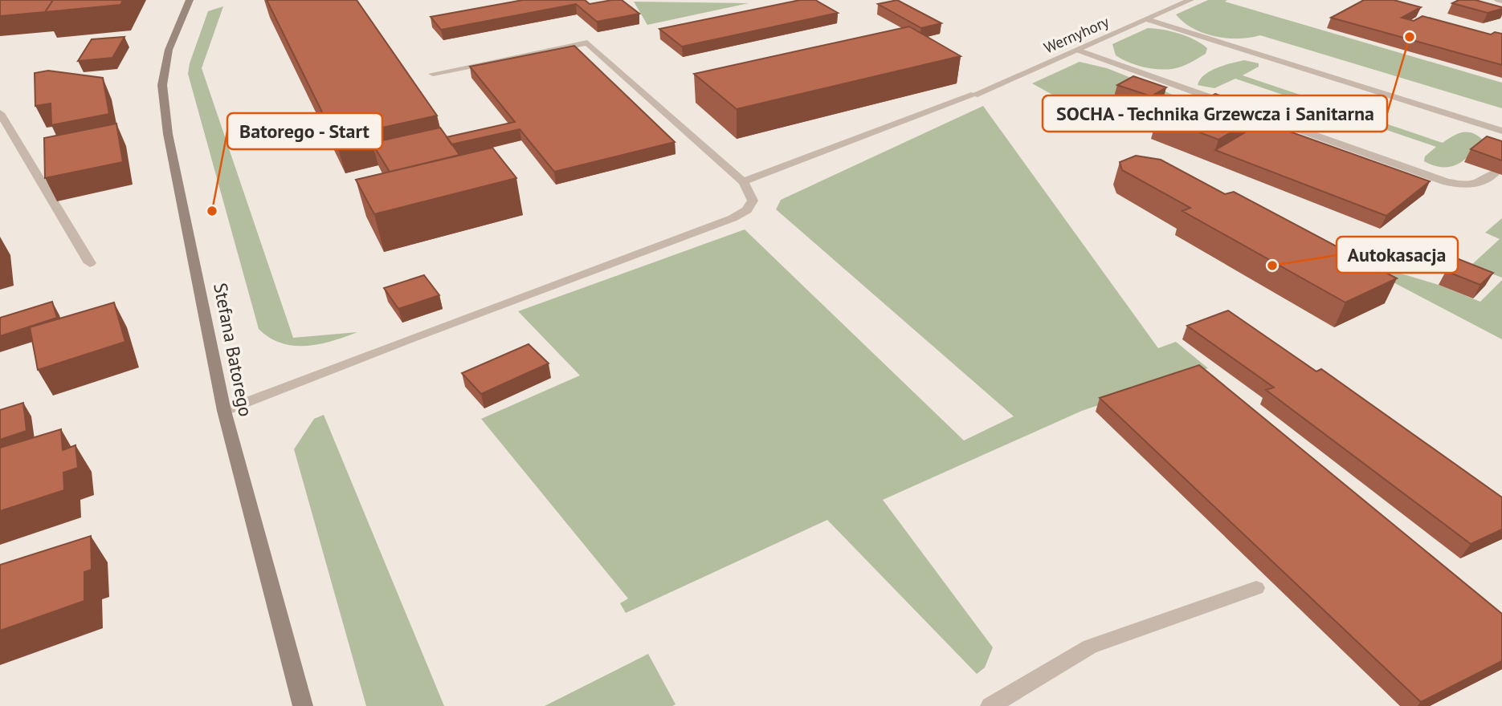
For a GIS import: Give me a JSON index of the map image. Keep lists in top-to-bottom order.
{
  "streets": {
    "street": ["Wernyhory", "Stefana Batorego"]
  },
  "places": ["SOCHA - Technika Grzewcza i Sanitarna", "Batorego - Start", "Autokasacja"]
}
